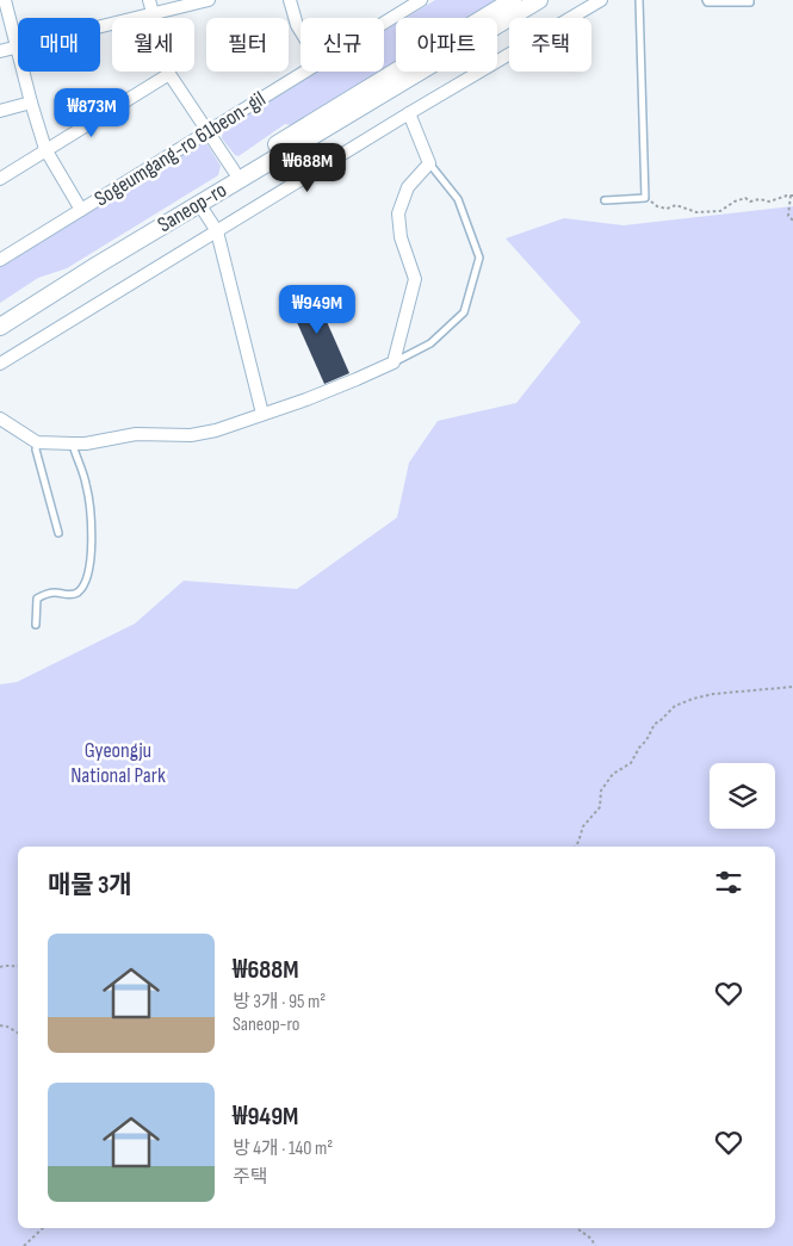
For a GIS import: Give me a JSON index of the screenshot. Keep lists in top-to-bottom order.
{
  "streets": {
    "street": ["Sogeumgang-ro 61beon-gil", "Saneop-ro"]
  },
  "parks": ["Gyeongju National Park"],
  "page": {
    "chip": [
      "매매",
      "월세",
      "필터",
      "신규",
      "아파트",
      "주택"
    ],
    "price": ["₩873M", "₩688M", "₩949M"],
    "heading": "매물 3개",
    "list": [
      {
        "name": "₩688M",
        "note": "방 3개 · 95 m² · Saneop-ro"
      },
      {
        "name": "₩949M",
        "note": "방 4개 · 140 m² · 주택"
      }
    ]
  }
}
